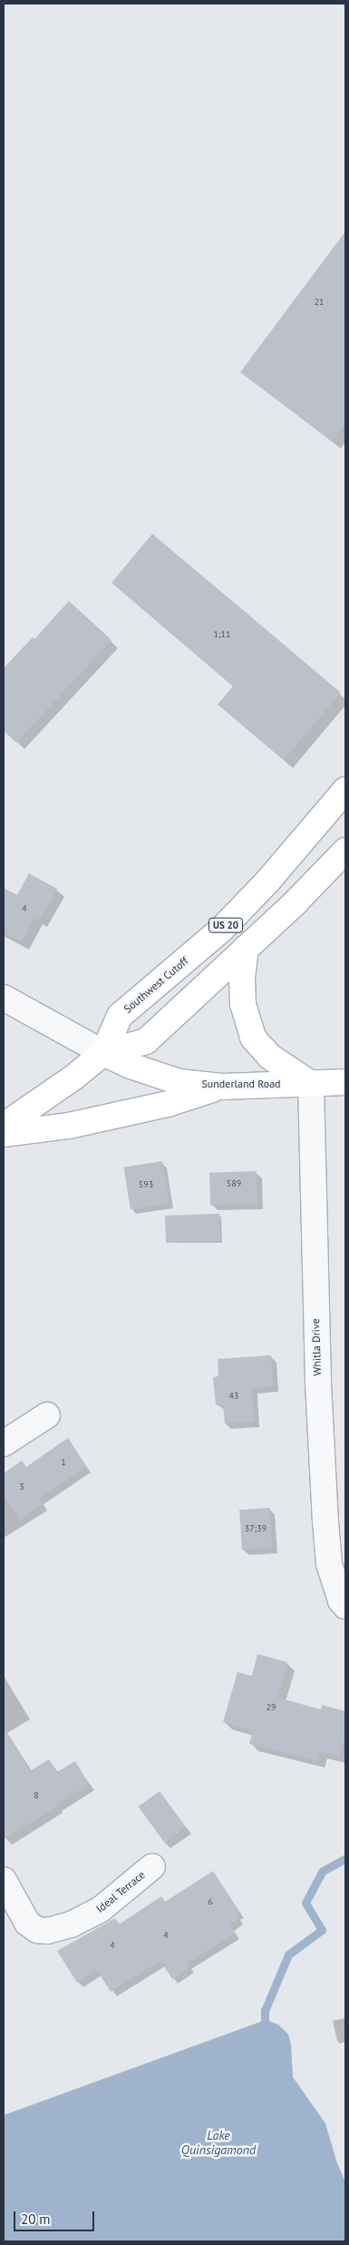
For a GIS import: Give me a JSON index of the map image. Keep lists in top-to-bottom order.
{
  "streets": {
    "main road": ["US 20", "Southwest Cutoff", "Sunderland Road"],
    "street": ["Whitla Drive", "Ideal Terrace"]
  },
  "crossings": [
    ["US 20", "Southwest Cutoff"],
    ["US 20", "Sunderland Road"],
    ["Southwest Cutoff", "Sunderland Road"],
    ["Sunderland Road", "Whitla Drive"]
  ],
  "water": ["Lake Quinsigamond"],
  "house_numbers": [
    "21",
    "1;11",
    "4",
    "589",
    "593",
    "43",
    "1",
    "3",
    "37;39",
    "29",
    "8",
    "6",
    "4",
    "4"
  ],
  "scale_bar": "20 m"
}
